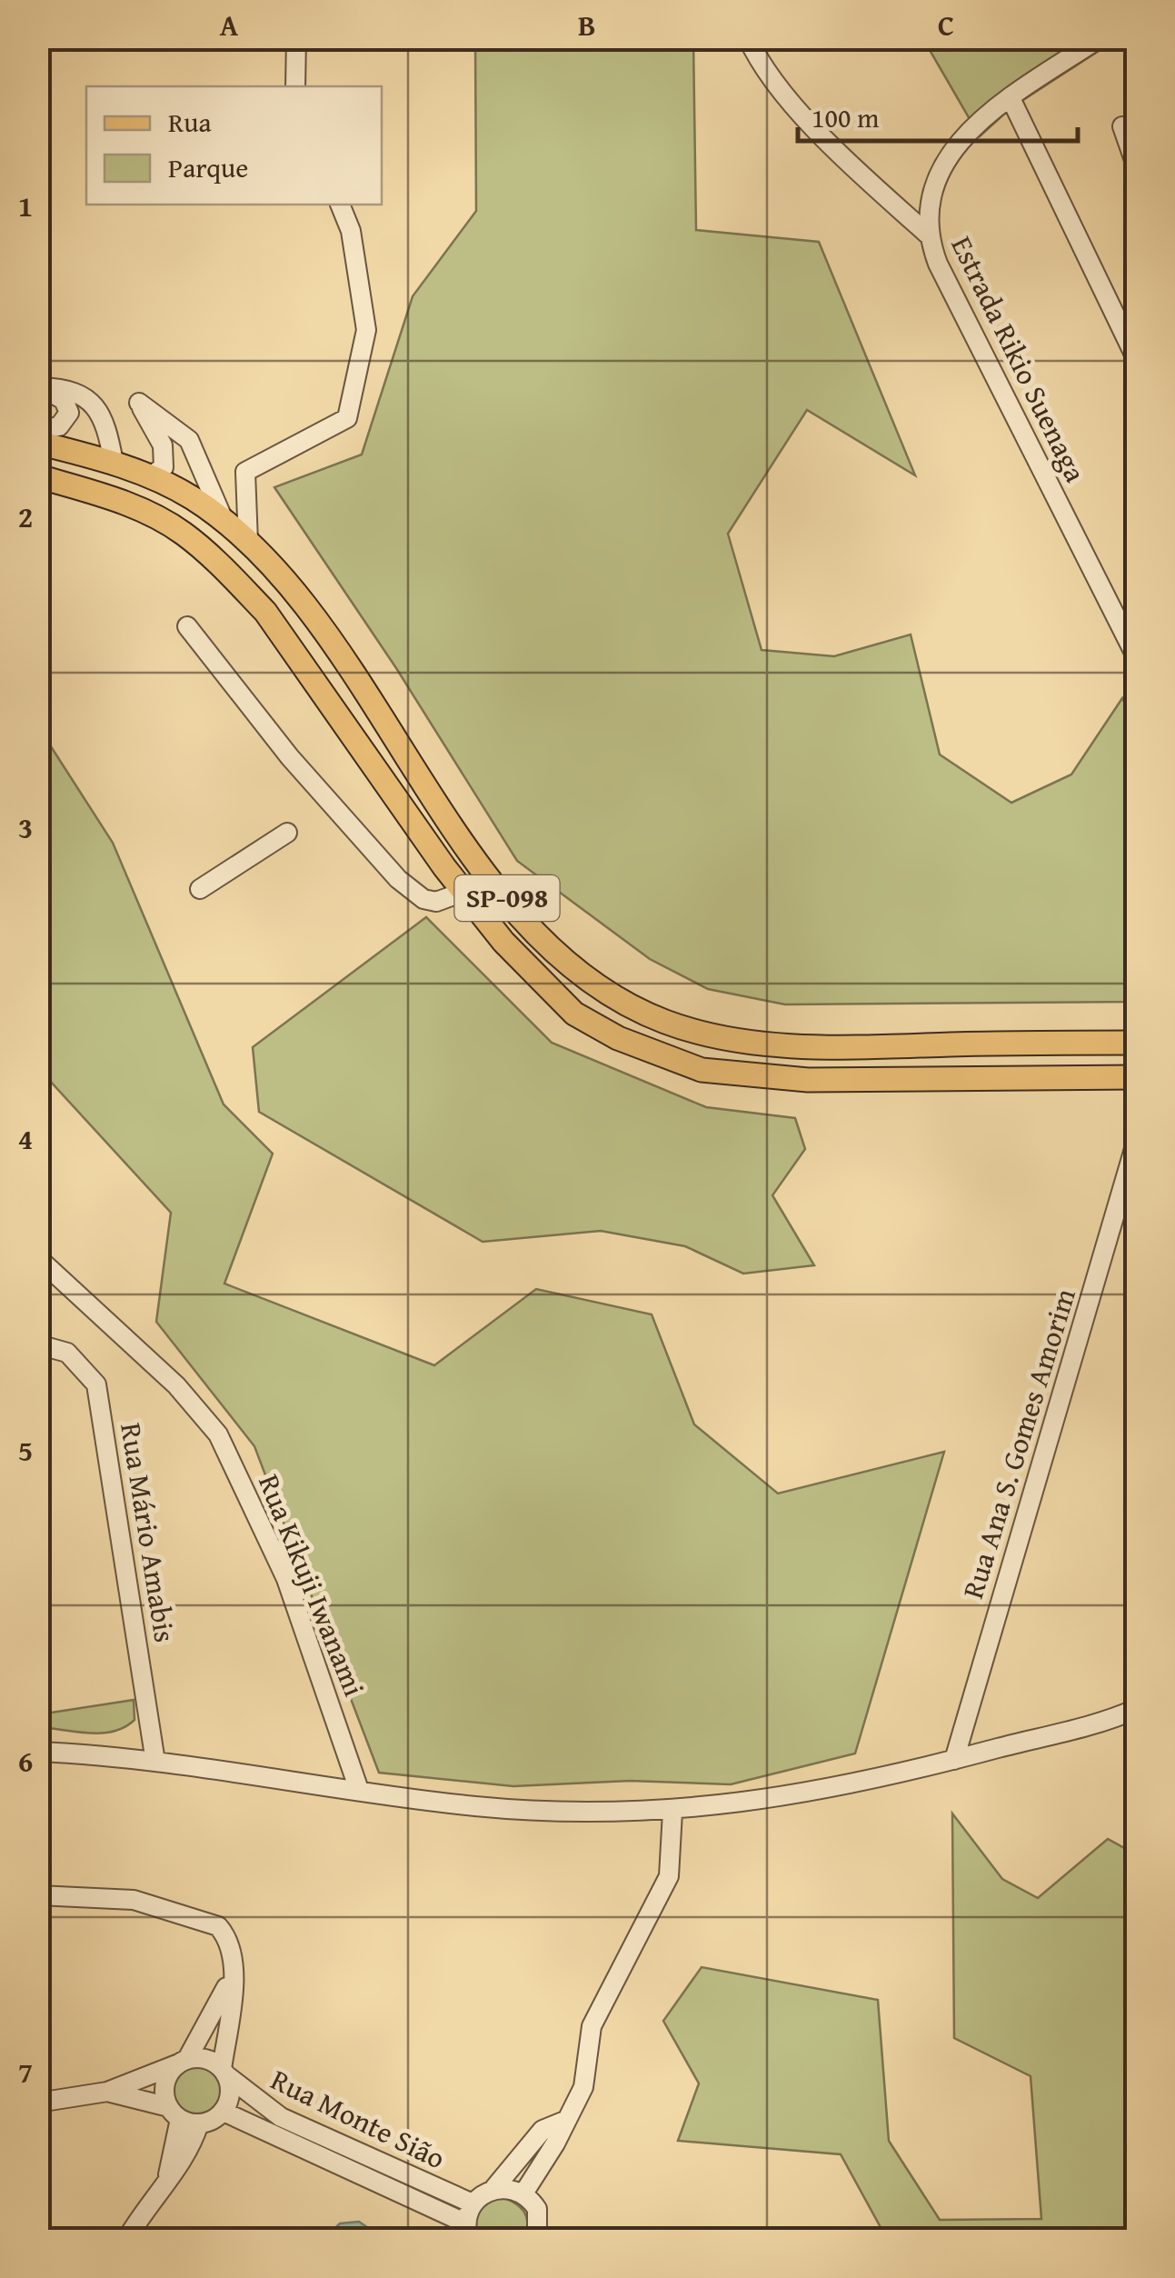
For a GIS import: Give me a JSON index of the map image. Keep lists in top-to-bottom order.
{
  "streets": {
    "main road": ["SP-098"],
    "street": [
      "Estrada Rikio Suenaga",
      "Rua Ana S. Gomes Amorim",
      "Rua Mário Amabis",
      "Rua Kikuji Iwanami",
      "Rua Monte Sião"
    ]
  },
  "legend": ["Rua", "Parque"],
  "scale_bar": "100 m",
  "grid": {
    "columns": ["A", "B", "C"],
    "rows": [
      "1",
      "2",
      "3",
      "4",
      "5",
      "6",
      "7"
    ]
  }
}
